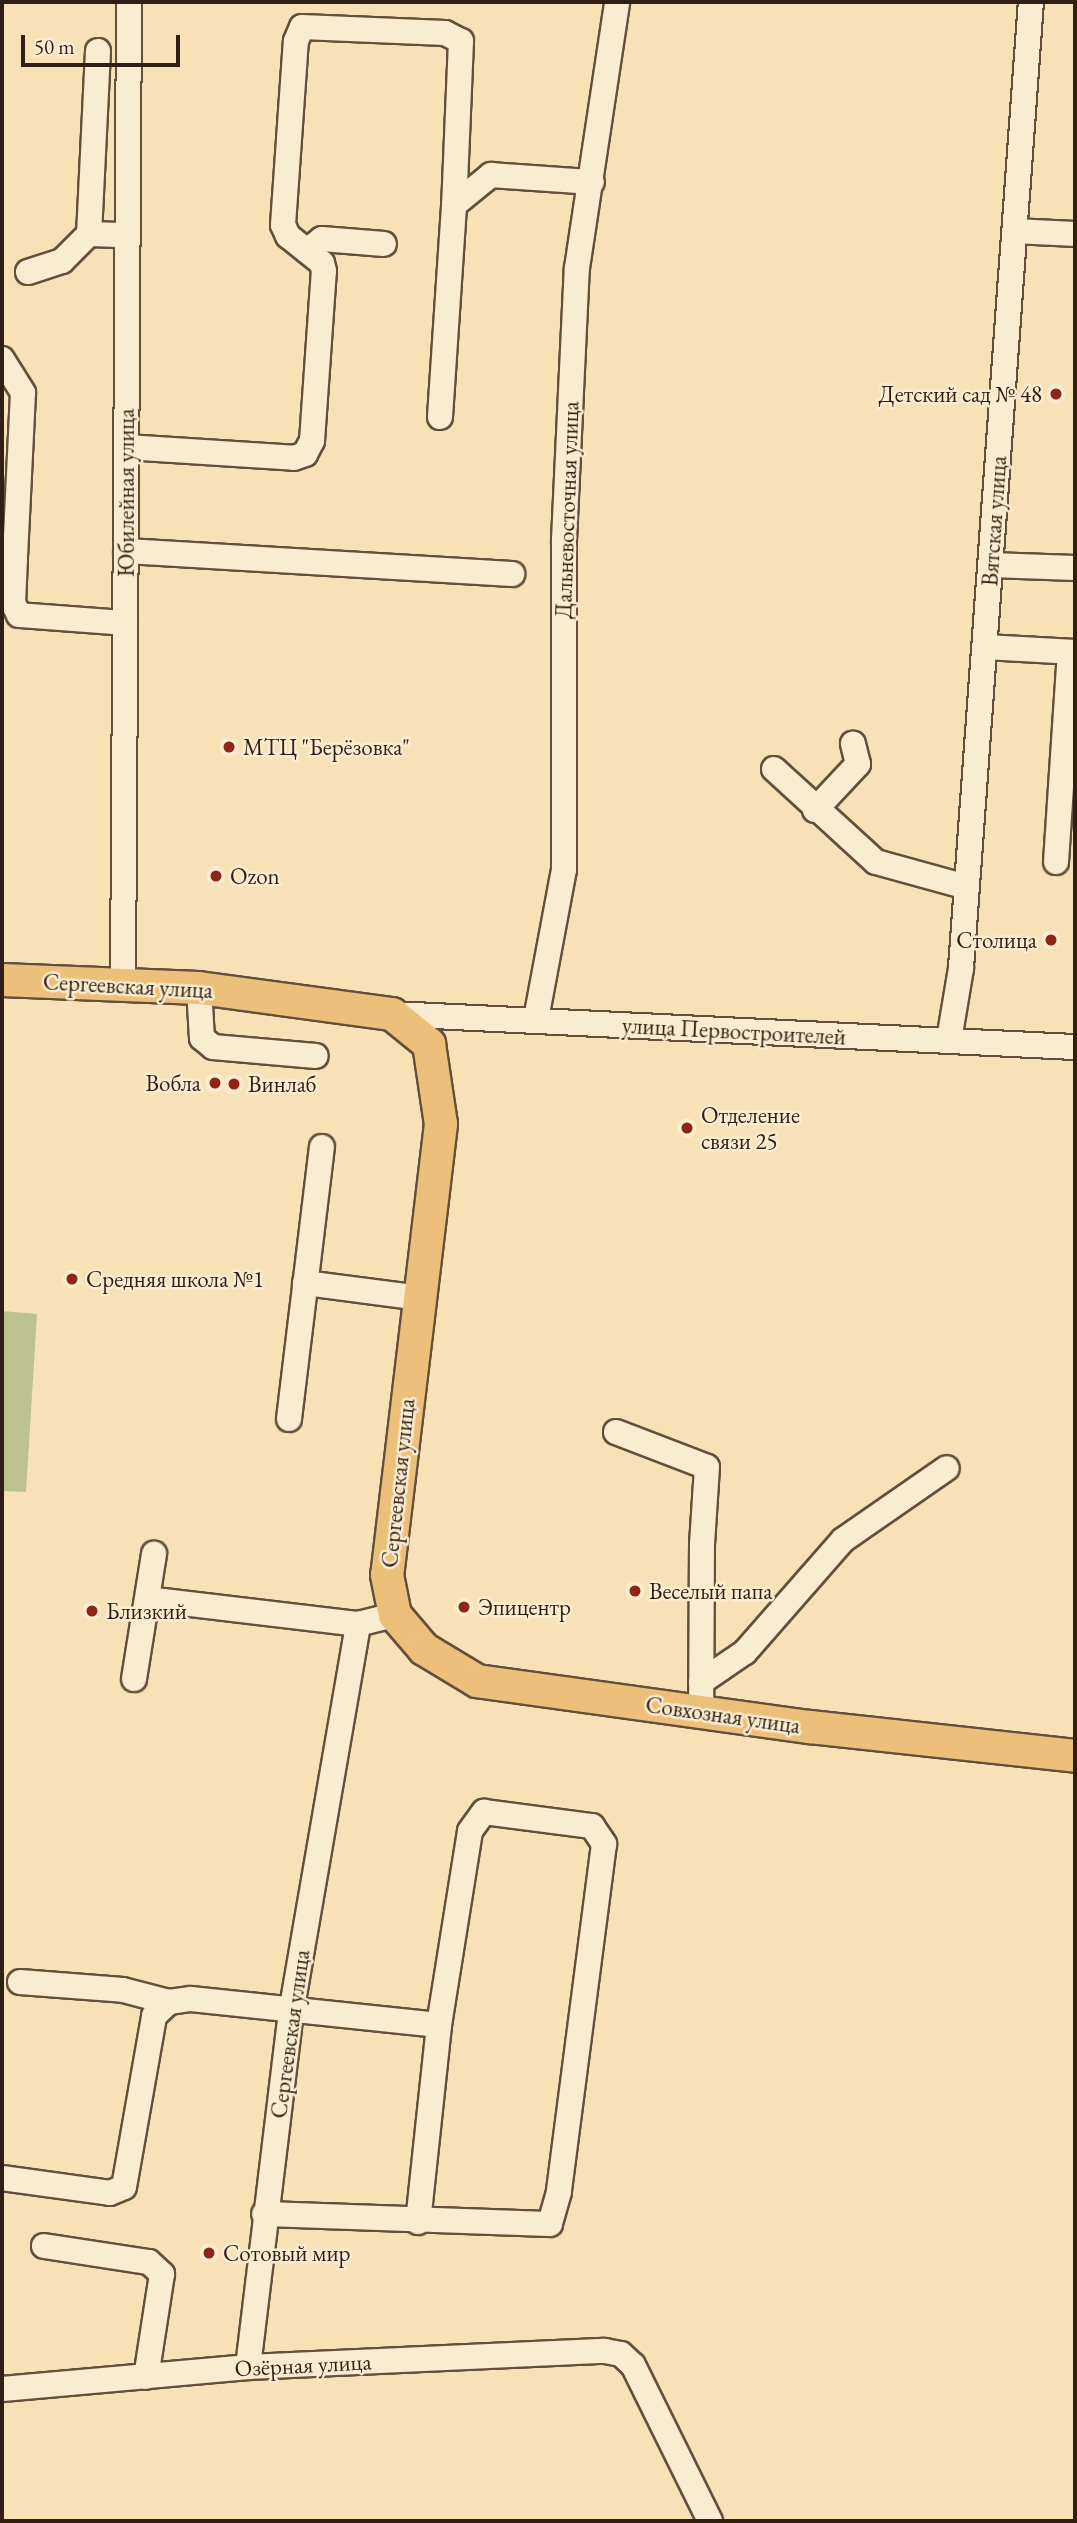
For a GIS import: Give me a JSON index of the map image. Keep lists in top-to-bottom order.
{
  "streets": {
    "main road": ["Сергеевская улица", "Совхозная улица"],
    "street": [
      "Юбилейная улица",
      "Дальневосточная улица",
      "Вятская улица",
      "улица Первостроителей",
      "Озёрная улица"
    ]
  },
  "crossings": [
    ["Юбилейная улица", "Сергеевская улица"],
    ["Дальневосточная улица", "улица Первостроителей"],
    ["Вятская улица", "улица Первостроителей"],
    ["Сергеевская улица", "улица Первостроителей"],
    ["Сергеевская улица", "Совхозная улица"],
    ["Сергеевская улица", "Озёрная улица"]
  ],
  "places": [
    "Детский сад № 48",
    "МТЦ \"Берёзовка\"",
    "Ozon",
    "Столица",
    "Вобла",
    "Винлаб",
    "Отделение связи 25",
    "Средняя школа №1",
    "Веселый папа",
    "Эпицентр",
    "Близкий",
    "Сотовый мир"
  ],
  "scale_bar": "50 m"
}
